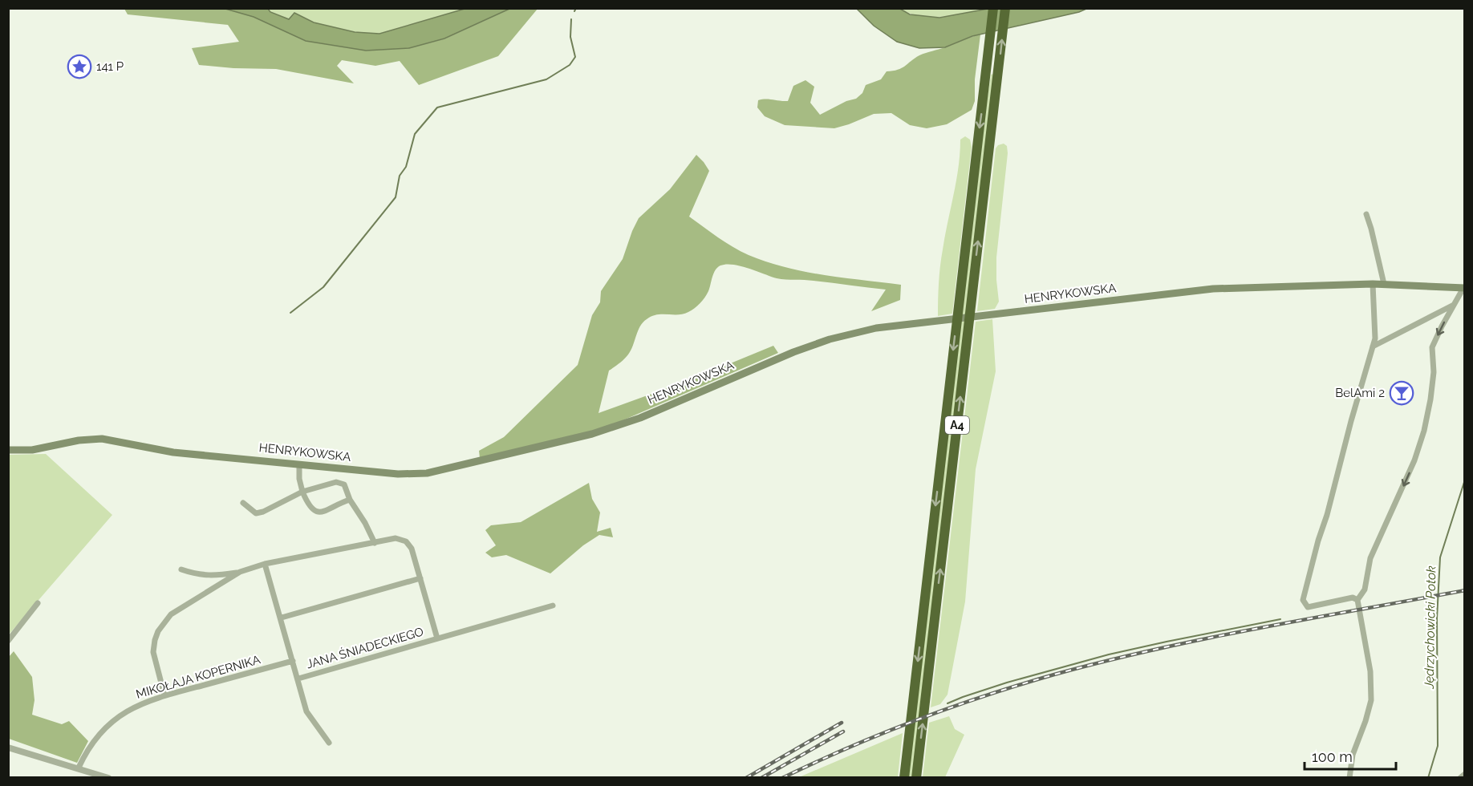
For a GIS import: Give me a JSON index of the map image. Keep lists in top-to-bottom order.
{
  "streets": {
    "highway": ["A4"],
    "main road": ["HENRYKOWSKA"],
    "street": ["JANA ŚNIADECKIEGO", "MIKOŁAJA KOPERNIKA"]
  },
  "water": ["Jędrzychowicki Potok"],
  "places": {
    "place": ["141 P"],
    "bar": ["BelAmi 2"]
  },
  "scale_bar": "100 m"
}
